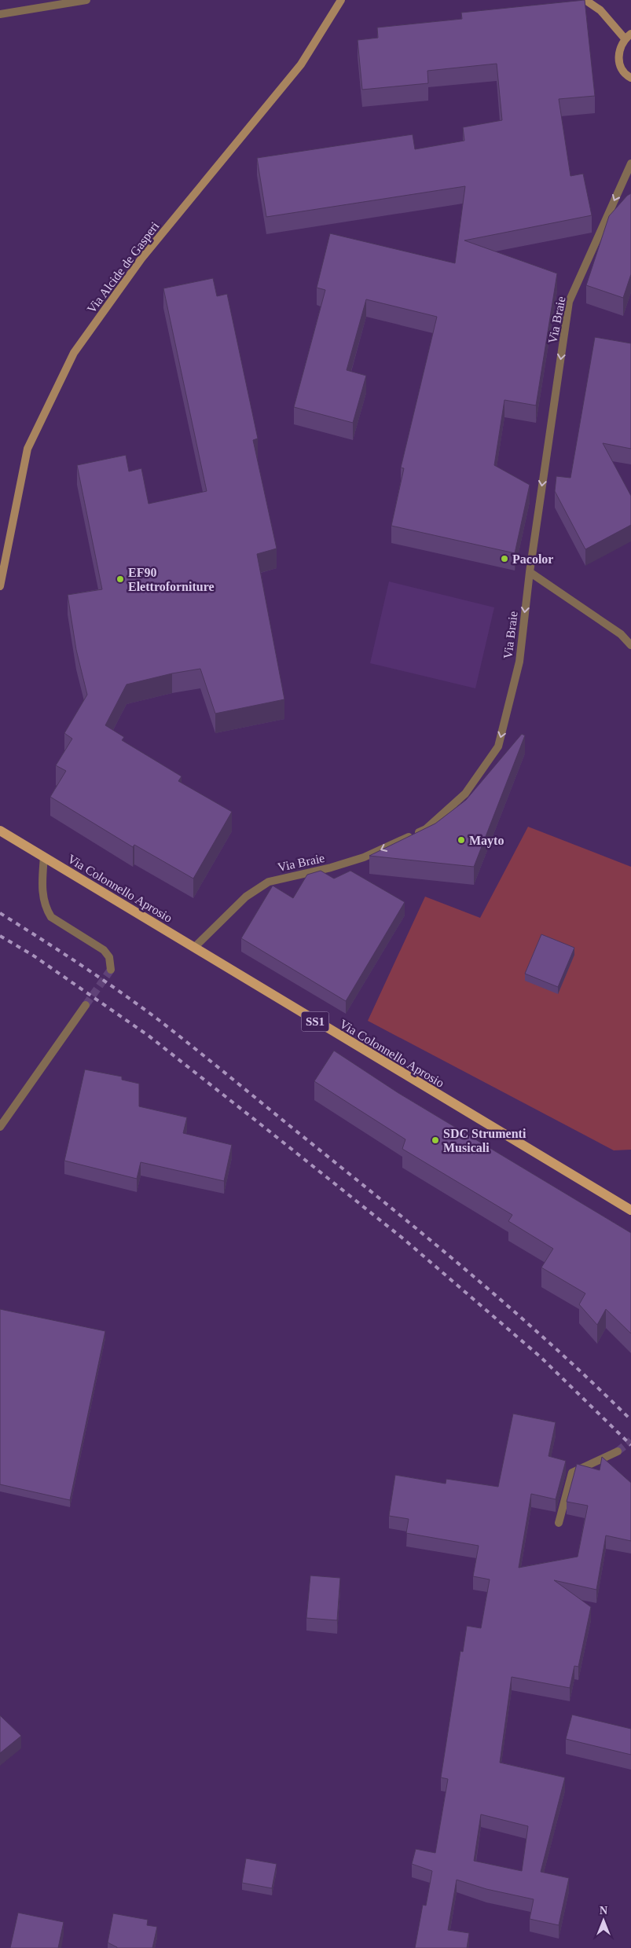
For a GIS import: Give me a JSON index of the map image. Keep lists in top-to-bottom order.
{
  "streets": {
    "main road": ["Via Colonnello Aprosio", "SS1"],
    "street": ["Via Alcide de Gasperi", "Via Braie"]
  },
  "crossings": [
    ["Via Braie", "Via Colonnello Aprosio"]
  ],
  "one_way": ["Via Braie"],
  "places": [
    "Pacolor",
    "EF90 Elettroforniture",
    "Mayto",
    "SDC Strumenti Musicali"
  ],
  "north": "top"
}
